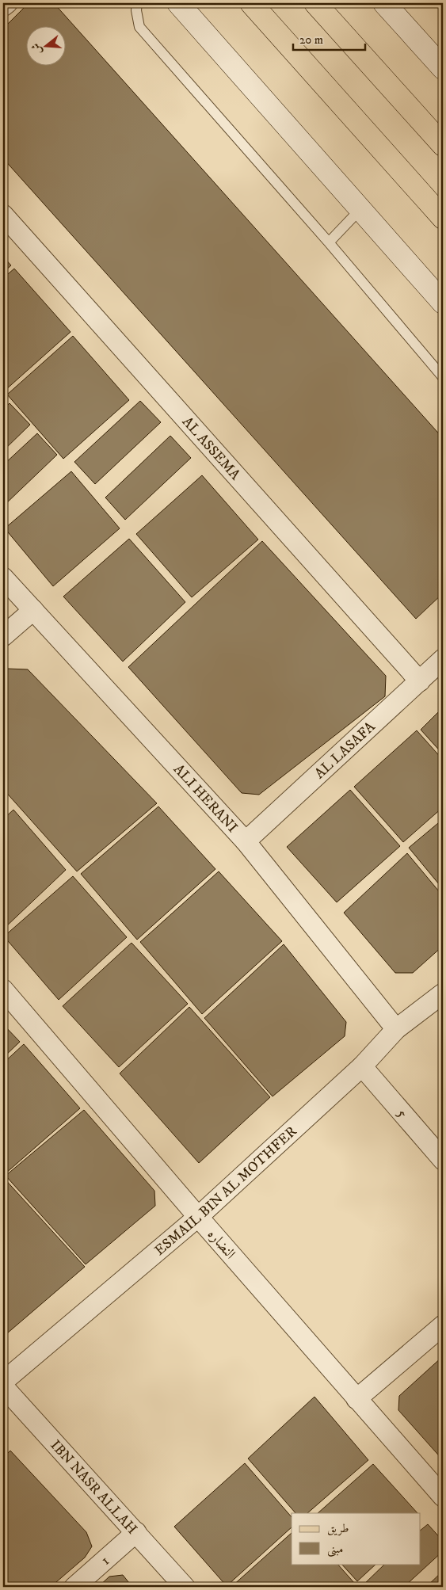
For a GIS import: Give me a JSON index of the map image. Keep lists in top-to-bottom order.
{
  "streets": {
    "street": [
      "AL ASSEMA",
      "AL LASAFA",
      "ALI HERANI",
      "5",
      "ESMAIL BIN AL MOTHFER",
      "النضاره",
      "IBN NASR ALLAH",
      "1"
    ]
  },
  "crossings": [
    ["AL ASSEMA", "AL LASAFA"],
    ["AL LASAFA", "ALI HERANI"],
    ["ALI HERANI", "ESMAIL BIN AL MOTHFER"],
    ["5", "ESMAIL BIN AL MOTHFER"],
    ["ESMAIL BIN AL MOTHFER", "النضاره"],
    ["IBN NASR ALLAH", "1"]
  ],
  "legend": ["طريق", "مبنى"],
  "scale_bar": "20 m",
  "north": "left"
}
